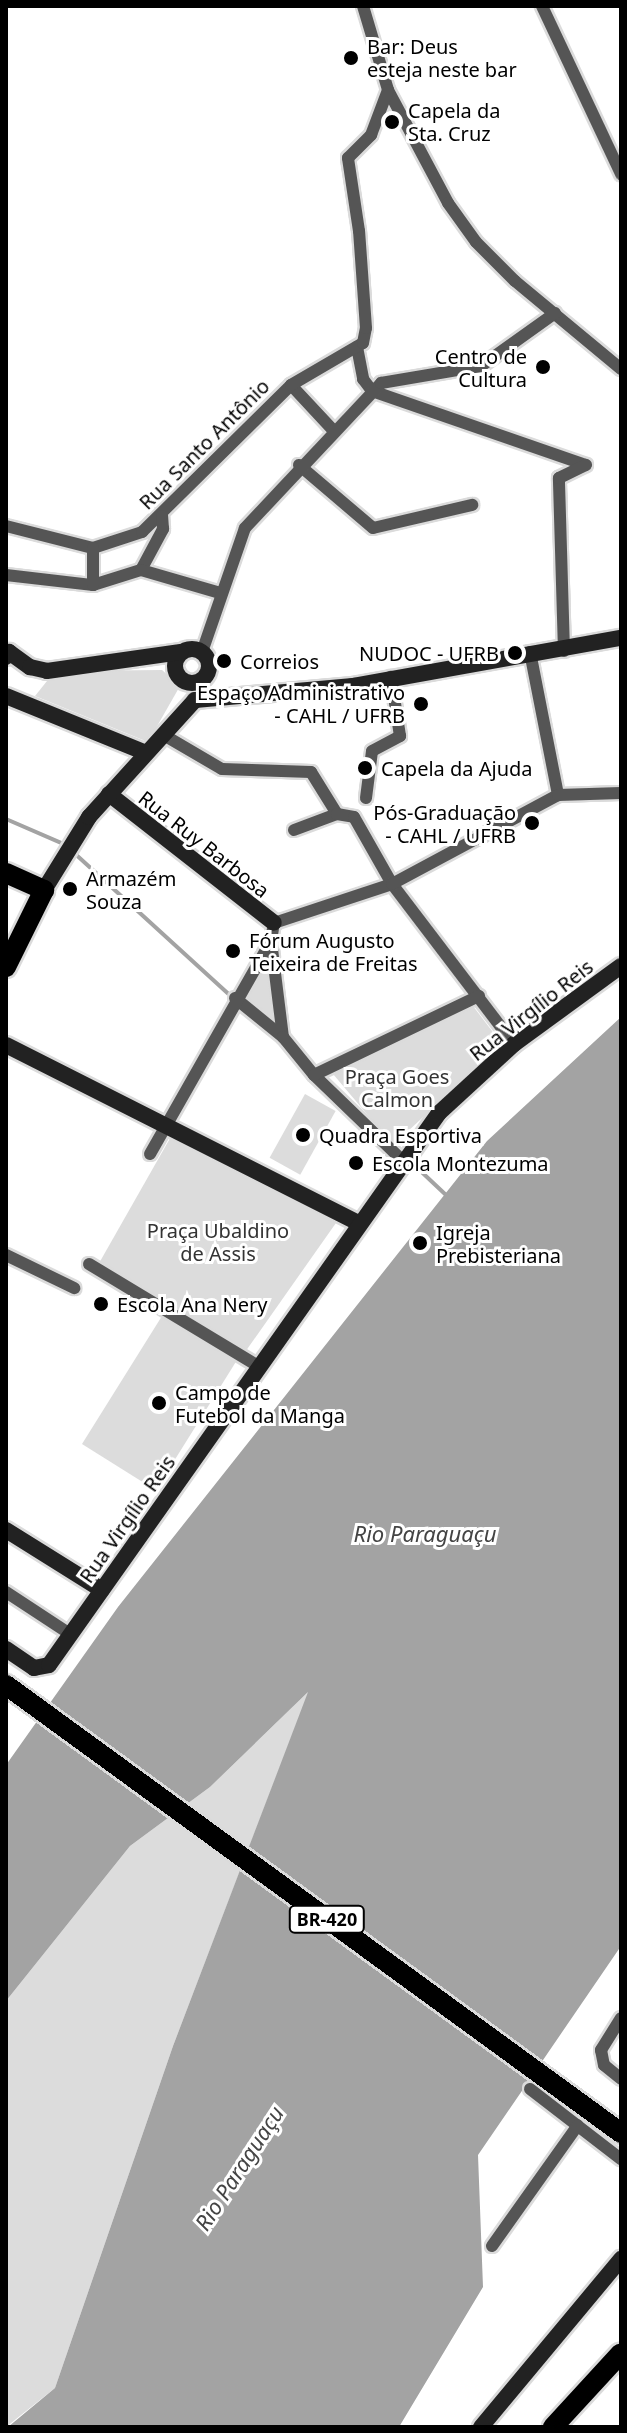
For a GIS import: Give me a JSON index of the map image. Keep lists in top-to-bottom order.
{
  "streets": {
    "main road": ["BR-420"],
    "street": ["Rua Santo Antônio", "Rua Ruy Barbosa", "Rua Virgílio Reis"]
  },
  "water": ["Rio Paraguaçu"],
  "parks": ["Praça Goes Calmon", "Praça Ubaldino de Assis"],
  "places": [
    "Bar: Deus esteja neste bar",
    "Capela da Sta. Cruz",
    "Centro de Cultura",
    "NUDOC - UFRB",
    "Correios",
    "Espaço Administrativo - CAHL / UFRB",
    "Capela da Ajuda",
    "Pós-Graduação - CAHL / UFRB",
    "Armazém Souza",
    "Fórum Augusto Teixeira de Freitas",
    "Quadra Esportiva",
    "Escola Montezuma",
    "Igreja Prebisteriana",
    "Escola Ana Nery",
    "Campo de Futebol da Manga"
  ]
}
